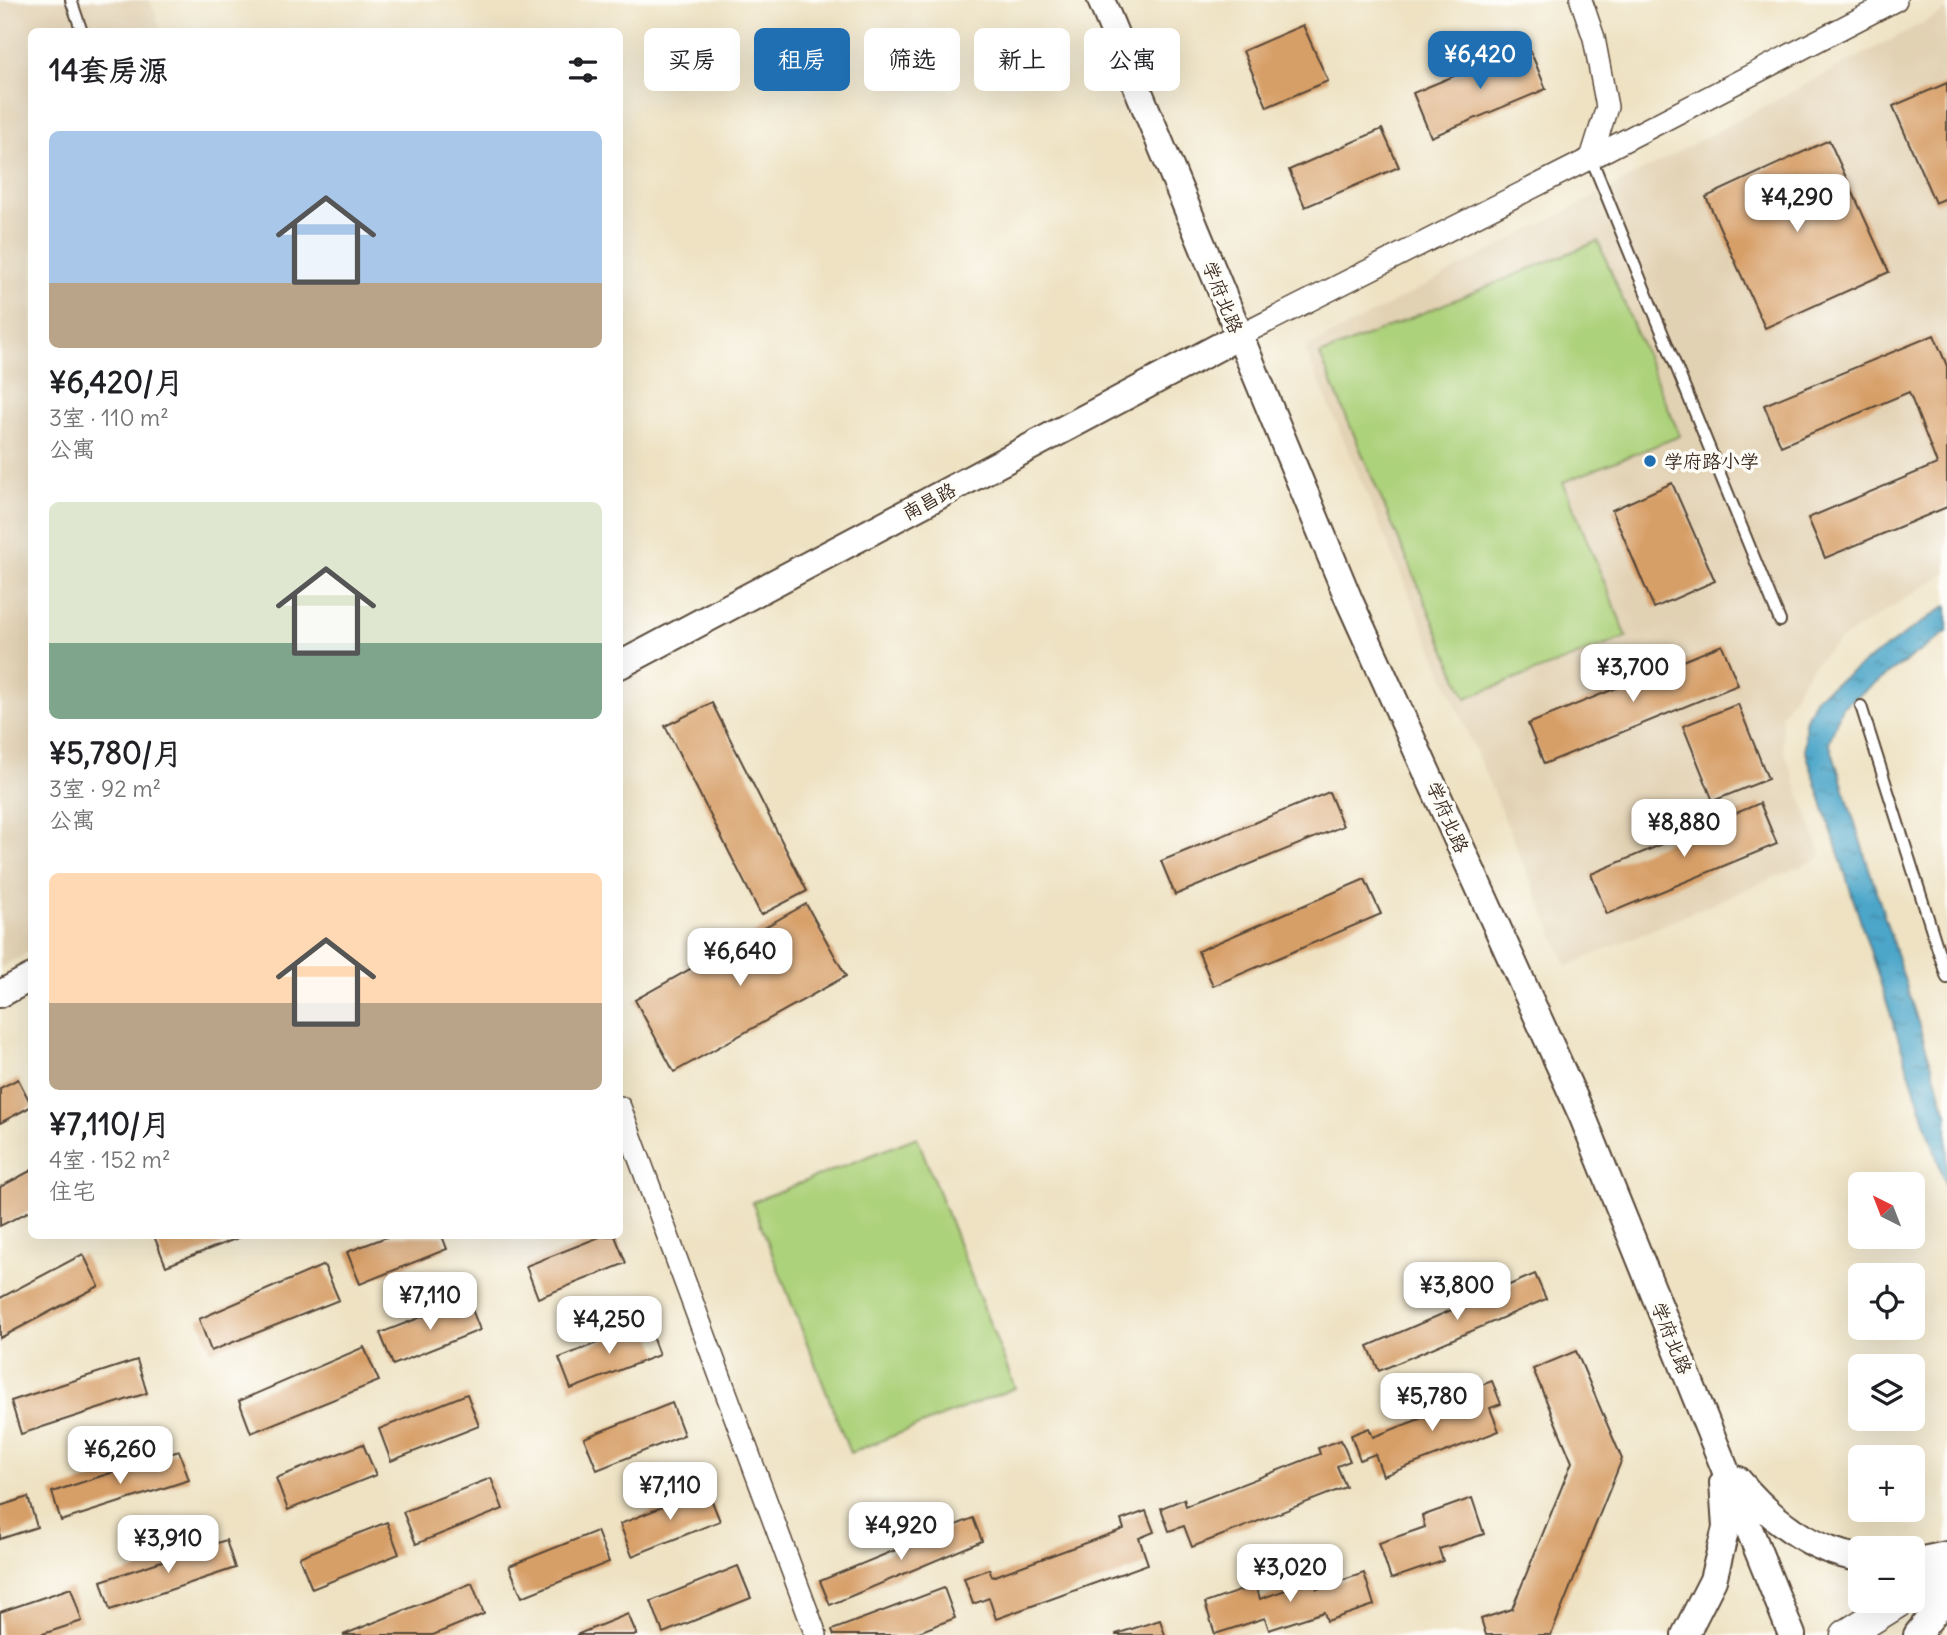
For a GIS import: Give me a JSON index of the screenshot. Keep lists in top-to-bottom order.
{
  "streets": {
    "street": ["学府北路", "南昌路"]
  },
  "crossings": [
    ["学府北路", "南昌路"]
  ],
  "places": ["学府路小学"],
  "north": "top left",
  "page": {
    "chip": [
      "买房",
      "租房",
      "筛选",
      "新上",
      "公寓"
    ],
    "heading": "14套房源",
    "price": [
      "¥6,420",
      "¥4,290",
      "¥3,700",
      "¥8,880",
      "¥6,640",
      "¥3,800",
      "¥7,110",
      "¥4,250",
      "¥5,780",
      "¥6,260",
      "¥7,110",
      "¥4,920",
      "¥3,910",
      "¥3,020"
    ],
    "list": [
      {
        "name": "¥6,420/月",
        "note": "3室 · 110 m² · 公寓"
      },
      {
        "name": "¥5,780/月",
        "note": "3室 · 92 m² · 公寓"
      },
      {
        "name": "¥7,110/月",
        "note": "4室 · 152 m² · 住宅"
      }
    ],
    "map_buttons": ["+", "−"]
  }
}
